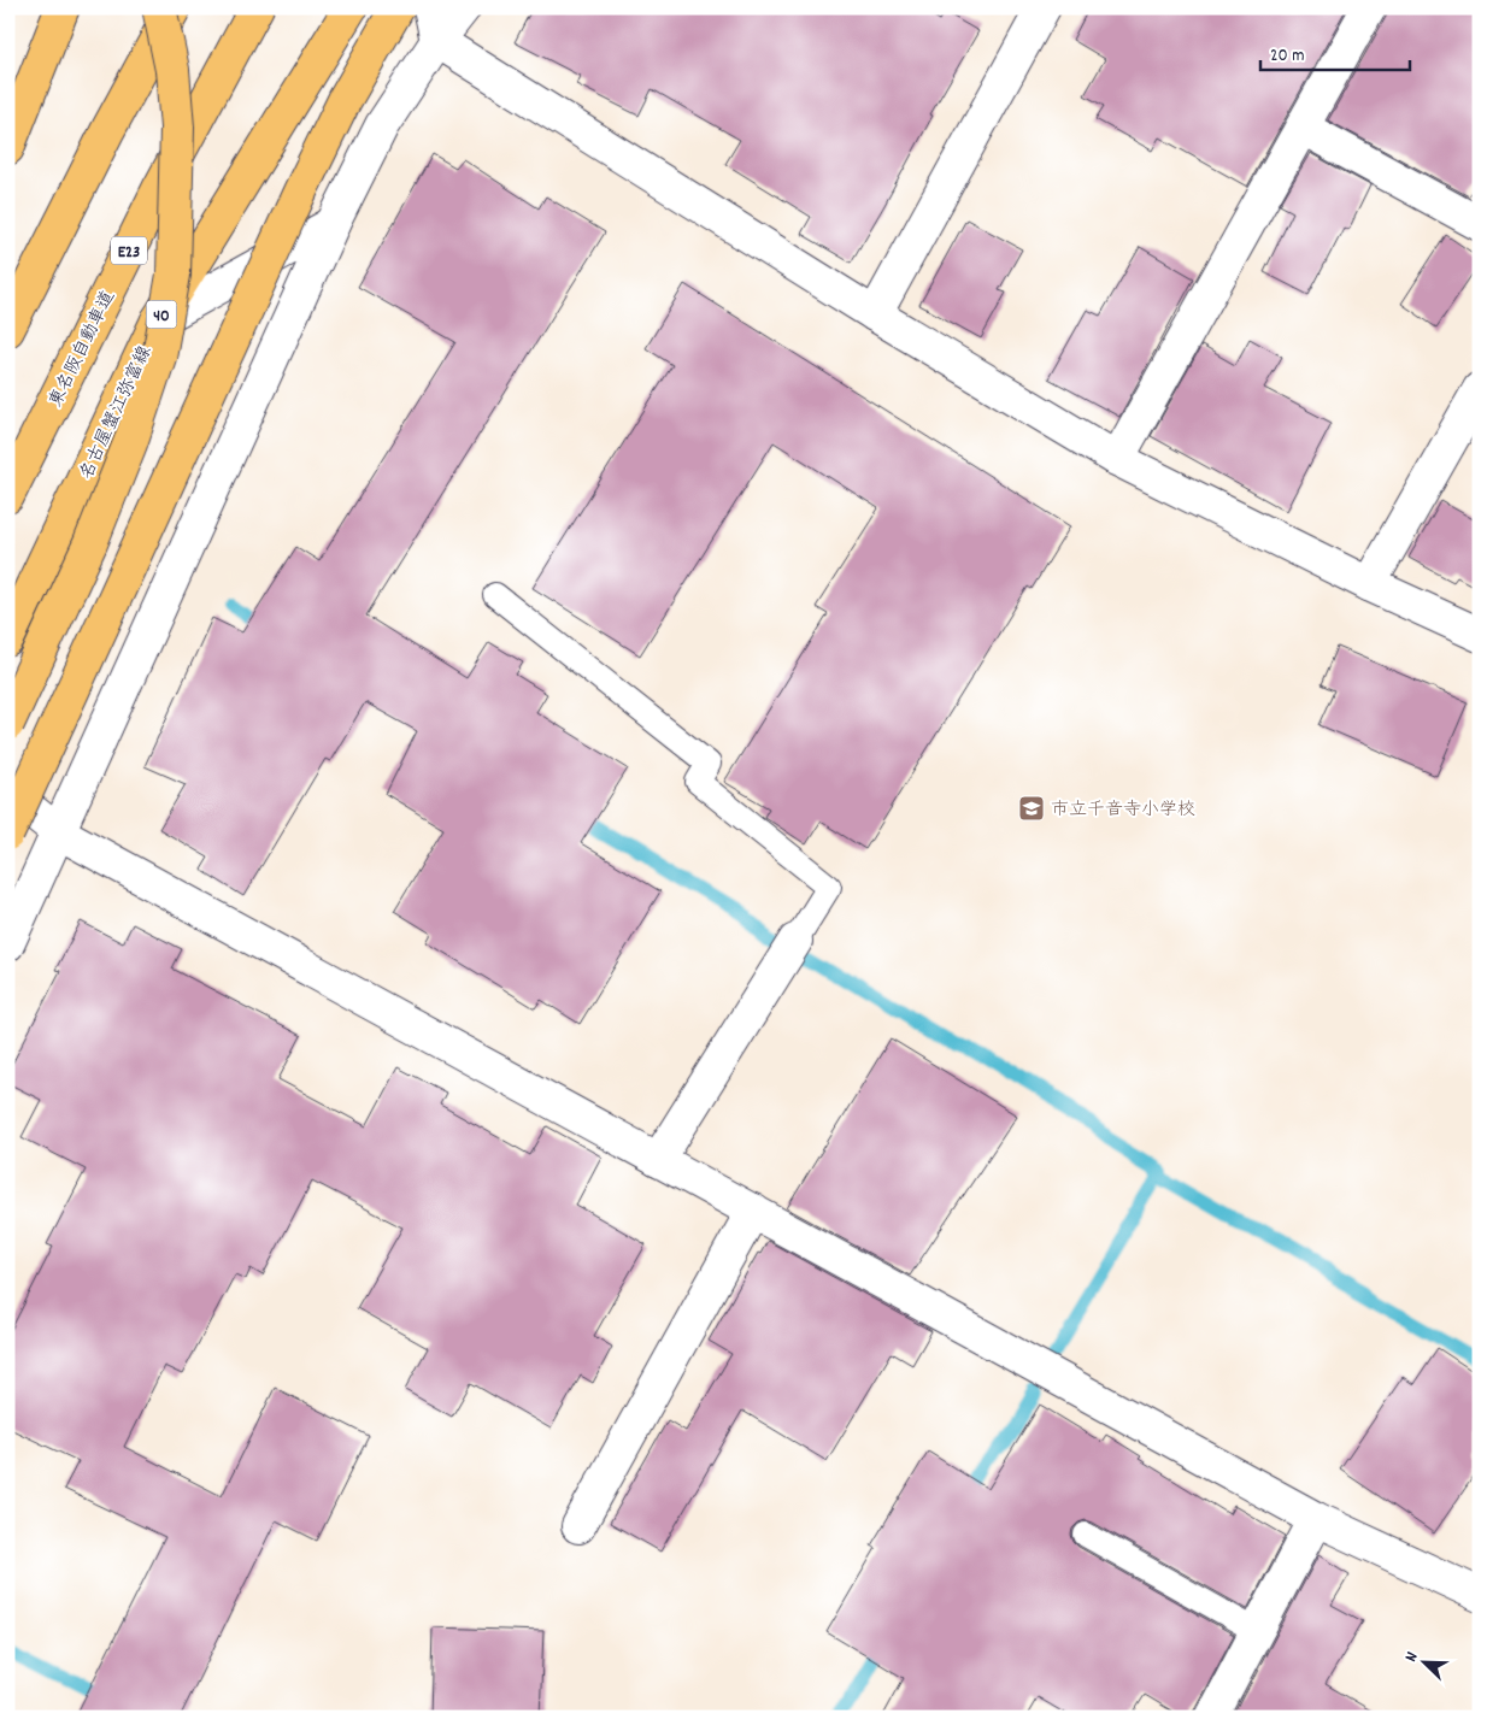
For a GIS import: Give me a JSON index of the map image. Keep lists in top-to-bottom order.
{
  "streets": {
    "main road": [
      "E23",
      "40",
      "東名阪自動車道",
      "名古屋蟹江弥富線"
    ]
  },
  "places": {
    "school or university": ["市立千音寺小学校"]
  },
  "scale_bar": "20 m",
  "north": "top left"
}
